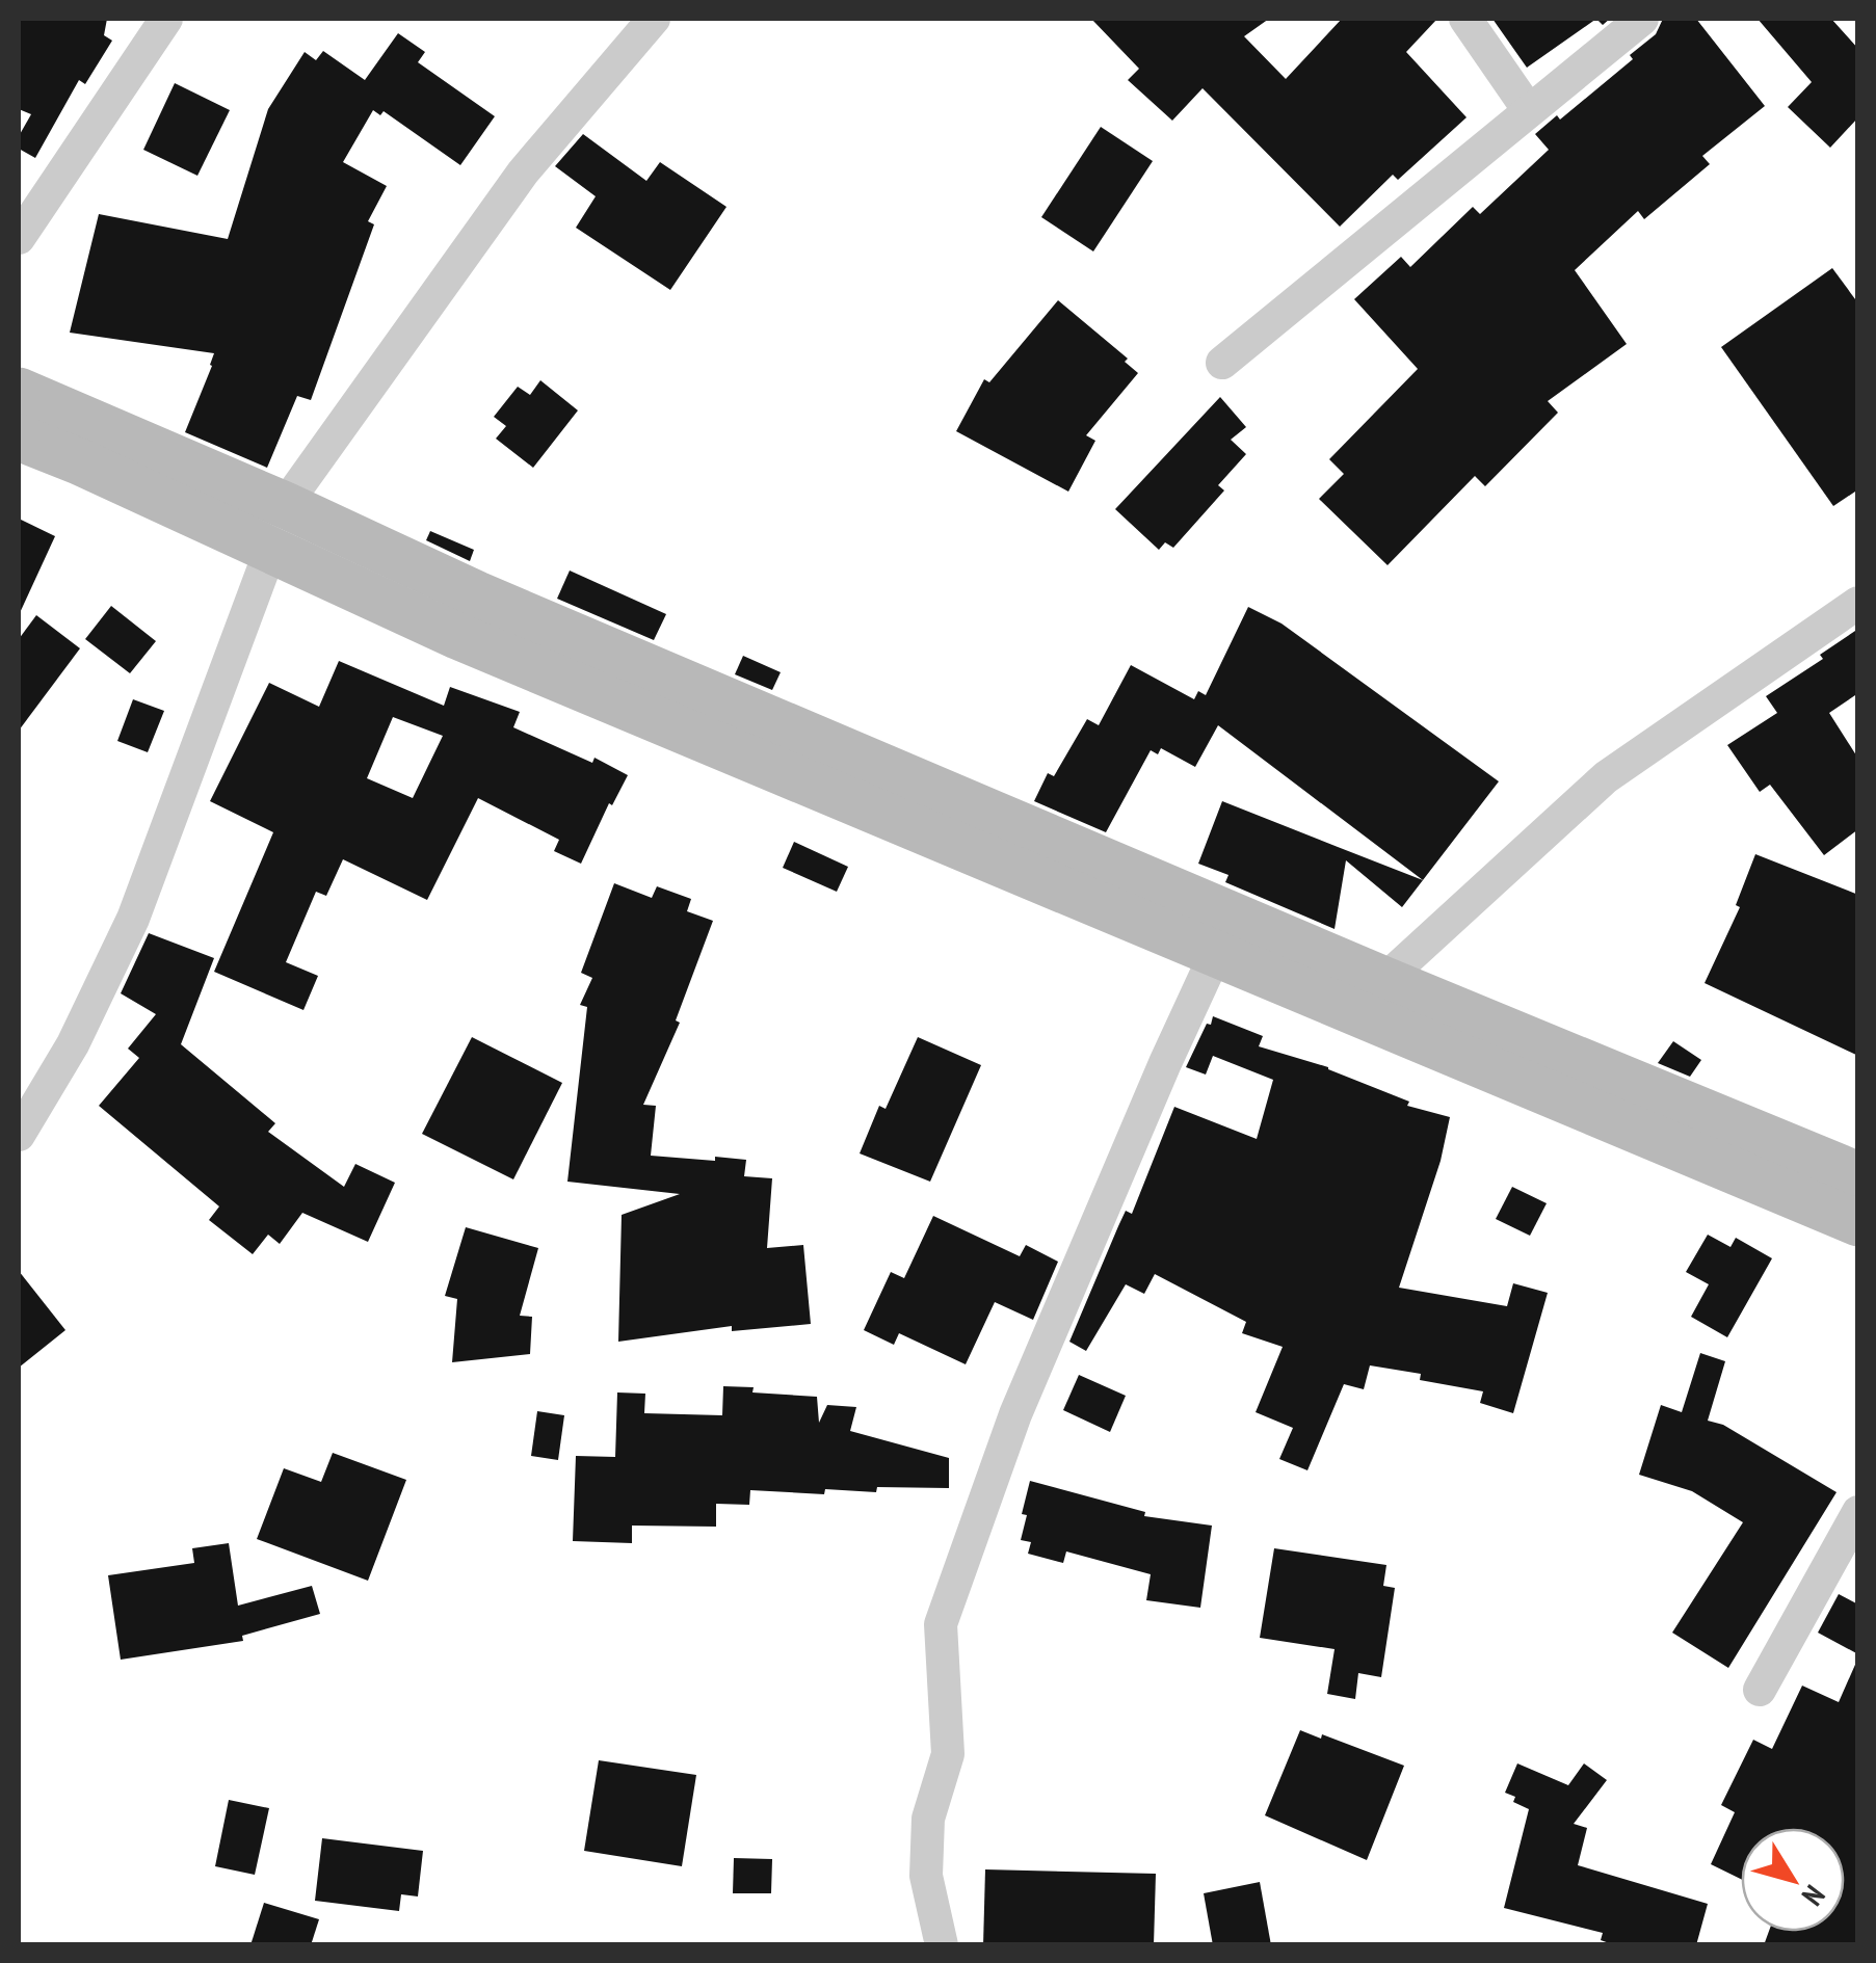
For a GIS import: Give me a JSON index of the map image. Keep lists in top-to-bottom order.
{
  "north": "bottom right"
}
